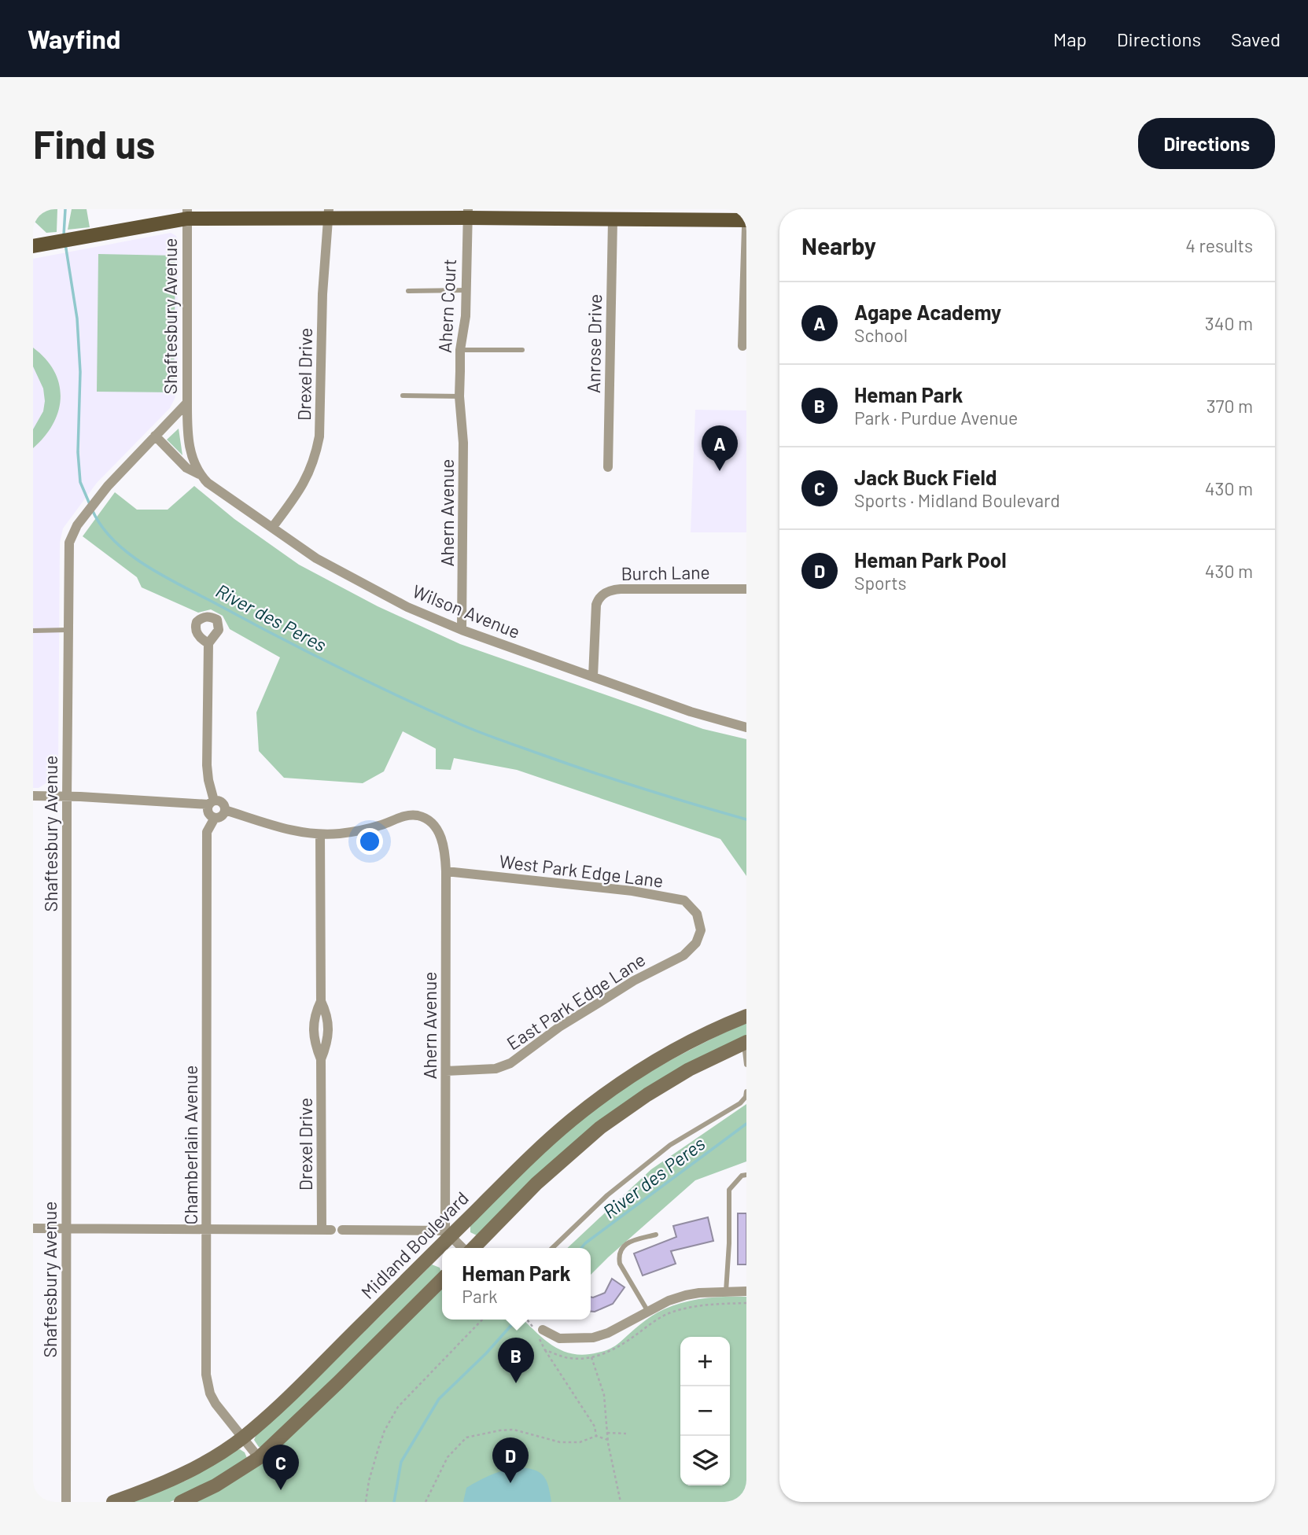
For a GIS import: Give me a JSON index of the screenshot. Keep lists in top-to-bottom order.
{
  "streets": {
    "main road": ["Midland Boulevard"],
    "street": [
      "Ahern Court",
      "Shaftesbury Avenue",
      "Anrose Drive",
      "Drexel Drive",
      "Ahern Avenue",
      "Burch Lane",
      "Wilson Avenue",
      "West Park Edge Lane",
      "East Park Edge Lane",
      "Chamberlain Avenue"
    ]
  },
  "crossings": [
    ["Ahern Court", "Ahern Avenue"],
    ["Shaftesbury Avenue", "Wilson Avenue"],
    ["Drexel Drive", "Ahern Avenue"],
    ["Drexel Drive", "Wilson Avenue"],
    ["Ahern Avenue", "Wilson Avenue"],
    ["Ahern Avenue", "West Park Edge Lane"],
    ["Ahern Avenue", "East Park Edge Lane"],
    ["Ahern Avenue", "Midland Boulevard"],
    ["Burch Lane", "Wilson Avenue"],
    ["West Park Edge Lane", "East Park Edge Lane"],
    ["Chamberlain Avenue", "Midland Boulevard"]
  ],
  "water": ["River des Peres"],
  "page": {
    "header": "Wayfind",
    "nav": ["Map", "Directions", "Saved"],
    "buttons": "Directions",
    "title": "Find us",
    "heading": ["Nearby", "4 results"],
    "list": [
      {
        "mark": "A",
        "name": "Agape Academy",
        "note": "School",
        "value": "340 m"
      },
      {
        "mark": "B",
        "name": "Heman Park",
        "note": "Park · Purdue Avenue",
        "value": "370 m"
      },
      {
        "mark": "C",
        "name": "Jack Buck Field",
        "note": "Sports · Midland Boulevard",
        "value": "430 m"
      },
      {
        "mark": "D",
        "name": "Heman Park Pool",
        "note": "Sports",
        "value": "430 m"
      }
    ],
    "pins": [
      "A",
      "B",
      "D",
      "C"
    ],
    "popup": ["Heman Park", "Park"],
    "map_buttons": ["+", "−"]
  }
}
